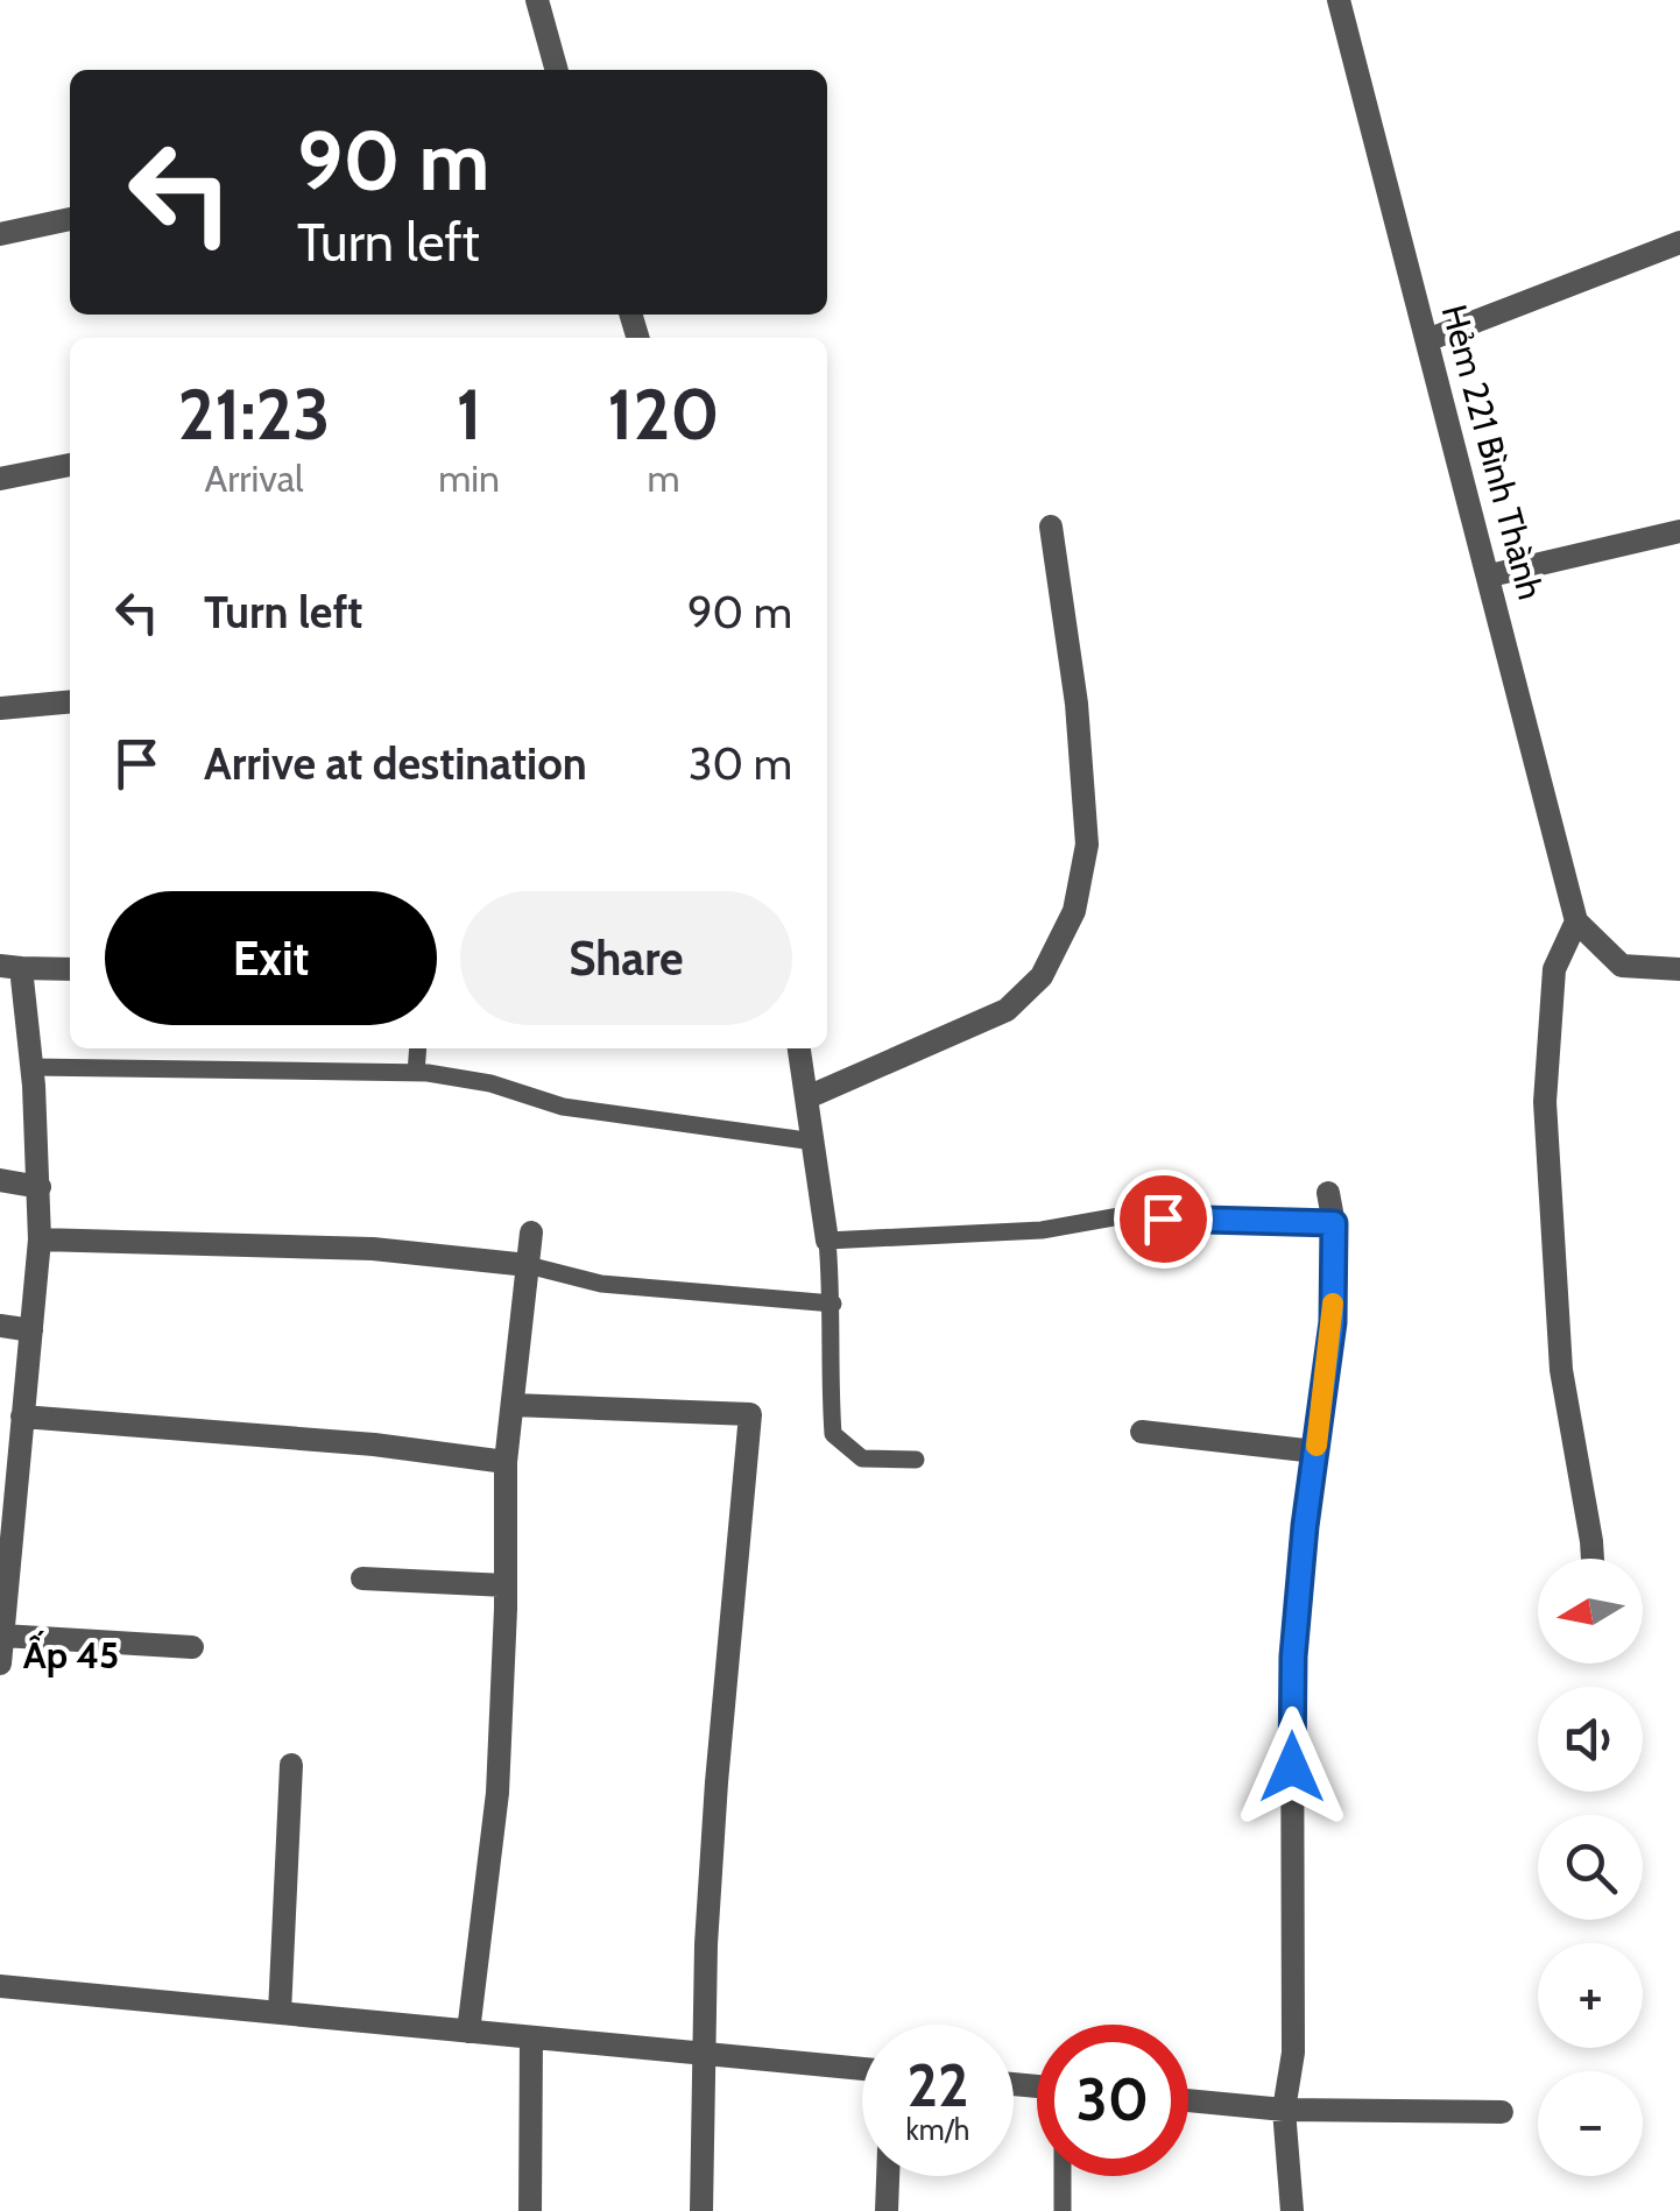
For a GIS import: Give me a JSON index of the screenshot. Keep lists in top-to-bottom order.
{
  "streets": {
    "street": ["Hẻm 221 Bình Thành"]
  },
  "districts": ["Ấp 45"],
  "north": "left",
  "page": {
    "turn": ["90 m", "Turn left"],
    "eta": [
      "21:23",
      "Arrival",
      "1",
      "min",
      "120",
      "m"
    ],
    "list": [
      {
        "name": "Turn left",
        "value": "90 m"
      },
      {
        "name": "Arrive at destination",
        "value": "30 m"
      }
    ],
    "buttons": ["Exit", "Share"],
    "map_buttons": ["+", "−"],
    "speed": "22 km/h",
    "limit": "30"
  }
}
